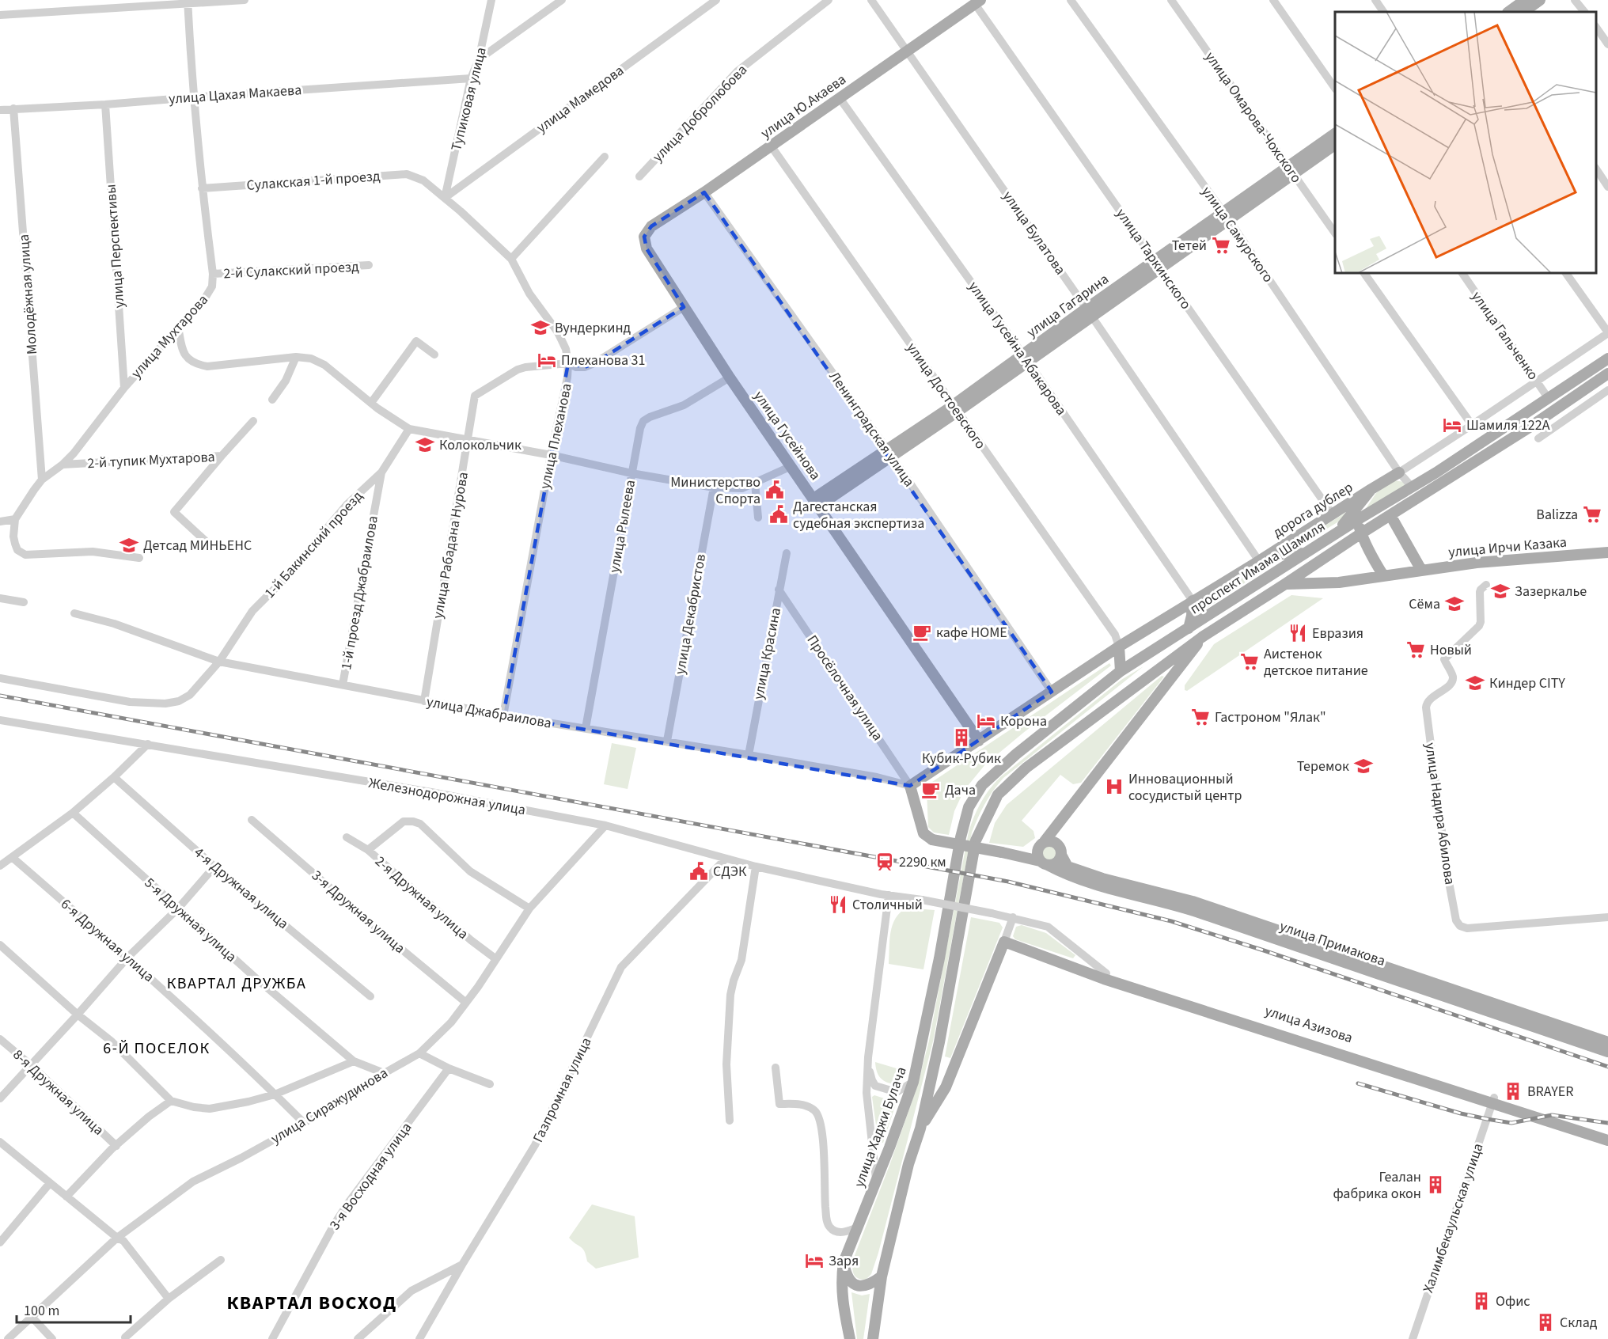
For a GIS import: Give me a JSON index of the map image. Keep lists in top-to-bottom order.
{
  "streets": {
    "main road": [
      "улица Ю.Акаева",
      "улица Гагарина",
      "улица Гусейнова",
      "дорога дублер",
      "улица Ирчи Казака",
      "проспект Имама Шамиля",
      "улица Примакова",
      "улица Азизова",
      "улица Хаджи Булача"
    ],
    "street": [
      "улица Цахая Макаева",
      "Тупиковая улица",
      "улица Мамедова",
      "улица Добролюбова",
      "улица Омарова-Чохского",
      "Сулакская 1-й проезд",
      "улица Булатова",
      "улица Самурского",
      "улица Перспективы",
      "улица Таркинского",
      "2-й Сулакский проезд",
      "Молодёжная улица",
      "улица Гальченко",
      "улица Мухтарова",
      "улица Гусейна Абакарова",
      "улица Достоевского",
      "Ленинградская улица",
      "улица Плеханова",
      "2-й тупик Мухтарова",
      "улица Рылеева",
      "1-й Бакинский проезд",
      "улица Рабадана Нурова",
      "1-й проезд Джабраилова",
      "улица Декабристов",
      "улица Красина",
      "Просёлочная улица",
      "улица Джабраилова",
      "Железнодорожная улица",
      "улица Надира Абилова",
      "4-я Дружная улица",
      "2-я Дружная улица",
      "3-я Дружная улица",
      "5-я Дружная улица",
      "6-я Дружная улица",
      "Газпромная улица",
      "8-я Дружная улица",
      "улица Сиражудинова",
      "3-я Восходная улица",
      "Халимбекаульская улица"
    ]
  },
  "crossings": [
    ["улица Цахая Макаева", "Тупиковая улица"],
    ["улица Цахая Макаева", "улица Перспективы"],
    ["улица Цахая Макаева", "Молодёжная улица"],
    ["улица Цахая Макаева", "улица Мухтарова"],
    ["Тупиковая улица", "улица Мамедова"],
    ["Тупиковая улица", "улица Плеханова"],
    ["улица Мамедова", "улица Плеханова"],
    ["улица Ю.Акаева", "улица Булатова"],
    ["улица Ю.Акаева", "улица Таркинского"],
    ["улица Ю.Акаева", "улица Гусейна Абакарова"],
    ["улица Ю.Акаева", "улица Достоевского"],
    ["улица Ю.Акаева", "Ленинградская улица"],
    ["улица Ю.Акаева", "улица Гусейнова"],
    ["улица Омарова-Чохского", "улица Гагарина"],
    ["Сулакская 1-й проезд", "улица Мухтарова"],
    ["Сулакская 1-й проезд", "улица Плеханова"],
    ["улица Булатова", "улица Гагарина"],
    ["улица Булатова", "проспект Имама Шамиля"],
    ["улица Самурского", "улица Гагарина"],
    ["улица Самурского", "дорога дублер"],
    ["улица Самурского", "проспект Имама Шамиля"],
    ["улица Перспективы", "улица Мухтарова"],
    ["улица Таркинского", "улица Гагарина"],
    ["улица Таркинского", "дорога дублер"],
    ["2-й Сулакский проезд", "улица Мухтарова"],
    ["Молодёжная улица", "улица Мухтарова"],
    ["улица Гагарина", "улица Гусейна Абакарова"],
    ["улица Гагарина", "улица Достоевского"],
    ["улица Гагарина", "Ленинградская улица"],
    ["улица Гагарина", "улица Гусейнова"],
    ["улица Гальченко", "проспект Имама Шамиля"],
    ["улица Мухтарова", "2-й тупик Мухтарова"],
    ["улица Гусейна Абакарова", "проспект Имама Шамиля"],
    ["улица Достоевского", "проспект Имама Шамиля"],
    ["Ленинградская улица", "проспект Имама Шамиля"],
    ["улица Гусейнова", "улица Рылеева"],
    ["улица Гусейнова", "улица Рабадана Нурова"],
    ["улица Гусейнова", "проспект Имама Шамиля"],
    ["улица Плеханова", "улица Рабадана Нурова"],
    ["улица Плеханова", "улица Джабраилова"],
    ["дорога дублер", "проспект Имама Шамиля"],
    ["улица Рылеева", "улица Джабраилова"],
    ["1-й Бакинский проезд", "1-й проезд Джабраилова"],
    ["1-й Бакинский проезд", "улица Джабраилова"],
    ["улица Рабадана Нурова", "улица Джабраилова"],
    ["улица Ирчи Казака", "проспект Имама Шамиля"],
    ["проспект Имама Шамиля", "Просёлочная улица"],
    ["проспект Имама Шамиля", "улица Джабраилова"],
    ["проспект Имама Шамиля", "улица Примакова"],
    ["проспект Имама Шамиля", "улица Хаджи Булача"],
    ["1-й проезд Джабраилова", "улица Джабраилова"],
    ["улица Декабристов", "улица Джабраилова"],
    ["улица Красина", "Просёлочная улица"],
    ["улица Красина", "улица Джабраилова"],
    ["Просёлочная улица", "улица Джабраилова"],
    ["Железнодорожная улица", "улица Азизова"],
    ["Железнодорожная улица", "Газпромная улица"],
    ["Железнодорожная улица", "улица Сиражудинова"],
    ["2-я Дружная улица", "улица Сиражудинова"],
    ["3-я Дружная улица", "улица Сиражудинова"],
    ["5-я Дружная улица", "улица Сиражудинова"],
    ["6-я Дружная улица", "улица Сиражудинова"],
    ["улица Азизова", "Халимбекаульская улица"]
  ],
  "districts": ["КВАРТАЛ ДРУЖБА", "6-Й ПОСЕЛОК", "КВАРТАЛ ВОСХОД"],
  "places": {
    "supermarket": [
      "Тетей",
      "Balizza",
      "Новый",
      "Аистенок детское питание",
      "Гастроном \"Ялак\""
    ],
    "school or university": [
      "Вундеркинд",
      "Колокольчик",
      "Детсад МИНЬЕНС",
      "Зазеркалье",
      "Сёма",
      "Киндер CITY",
      "Теремок"
    ],
    "hotel": [
      "Плеханова 31",
      "Шамиля 122А",
      "Корона",
      "Заря"
    ],
    "public building": ["Министерство Спорта", "Дагестанская судебная экспертиза", "СДЭК"],
    "cafe": ["кафе HOME", "Дача"],
    "restaurant": ["Евразия", "Столичный"],
    "building": [
      "Кубик-Рубик",
      "BRAYER",
      "Геалан фабрика окон",
      "Офис",
      "Склад"
    ],
    "hospital": ["Инновационный сосудистый центр"],
    "station": ["2290 км"]
  },
  "scale_bar": "100 m"
}
